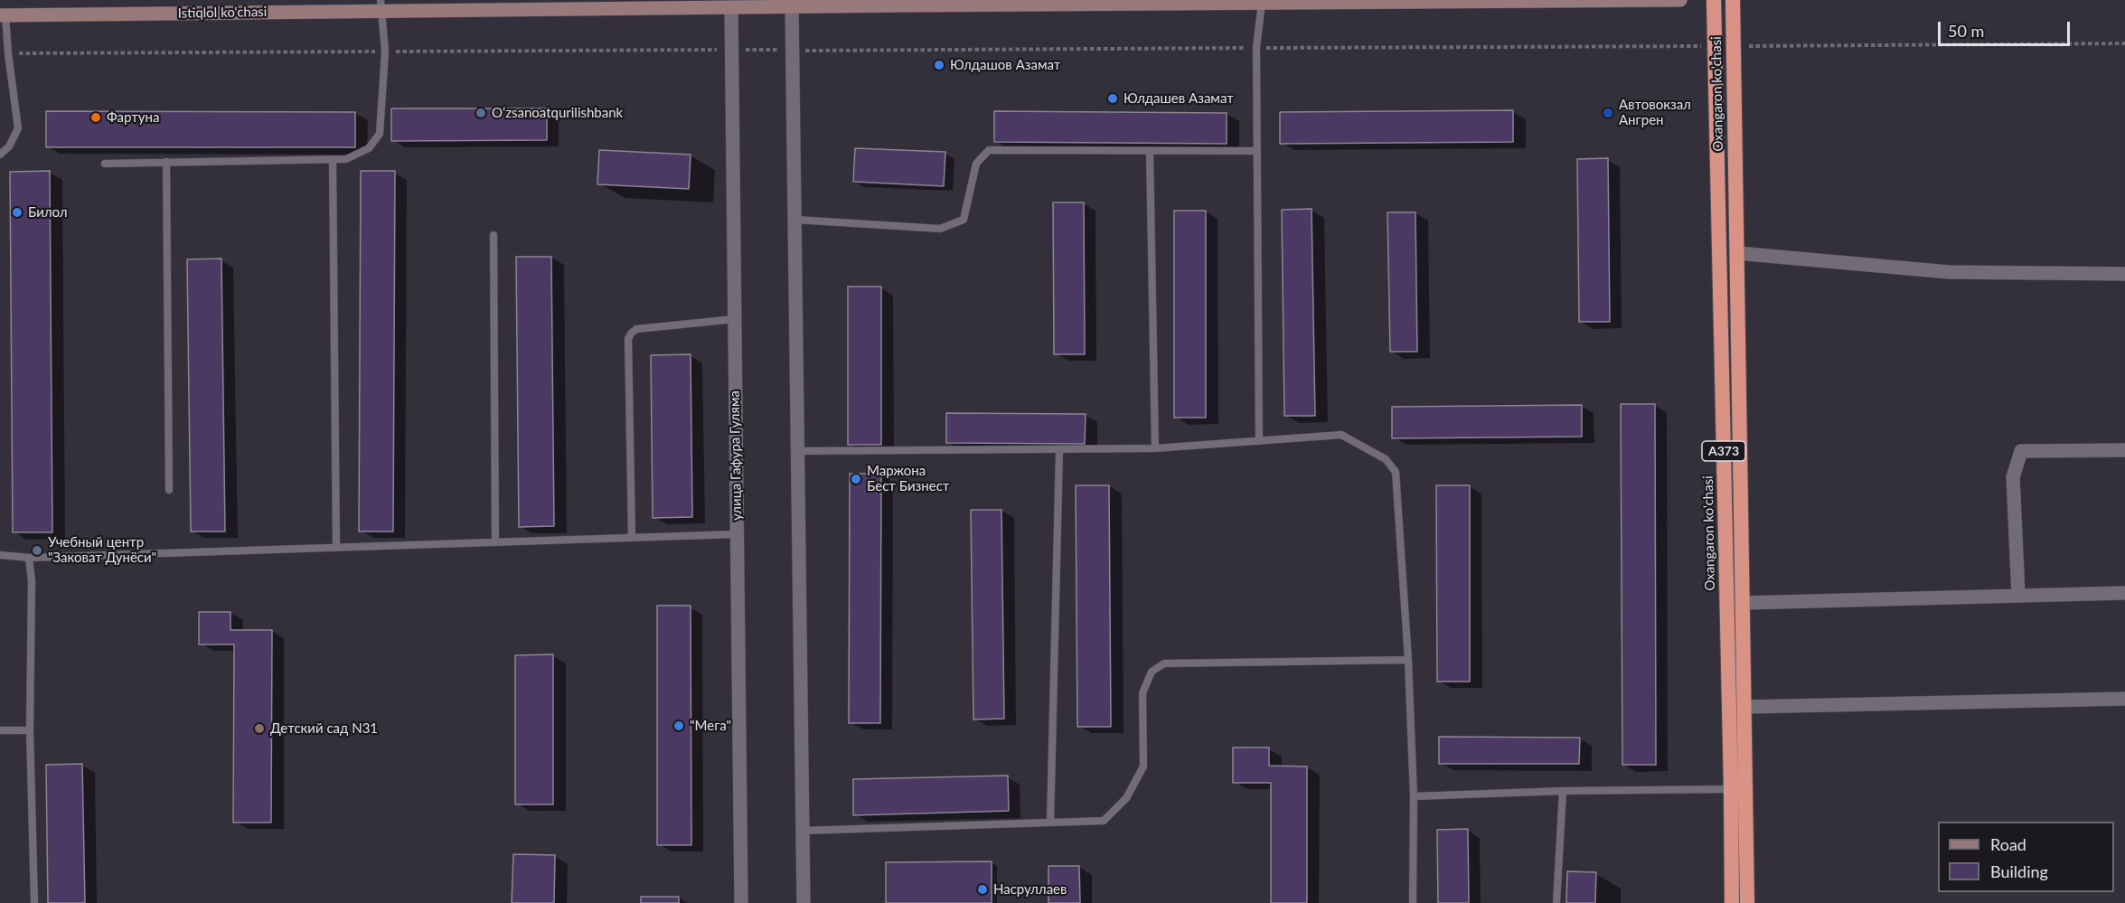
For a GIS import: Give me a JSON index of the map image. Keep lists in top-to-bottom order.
{
  "streets": {
    "highway": ["Oxangaron ko'chasi", "A373"],
    "main road": ["Istiqlol ko'chasi"],
    "street": ["улица Гафура Гуляма"]
  },
  "crossings": [
    ["Istiqlol ko'chasi", "улица Гафура Гуляма"]
  ],
  "places": [
    "Юлдашов Азамат",
    "Юлдашев Азамат",
    "Oʻzsanoatqurilishbank",
    "Автовокзал Ангрен",
    "Фартуна",
    "Билол",
    "Маржона Бест Бизнест",
    "Учебный центр \"Заковат Дунёси\"",
    "\"Мега\"",
    "Детский сад N31",
    "Насруллаев"
  ],
  "legend": ["Road", "Building"],
  "scale_bar": "50 m"
}
